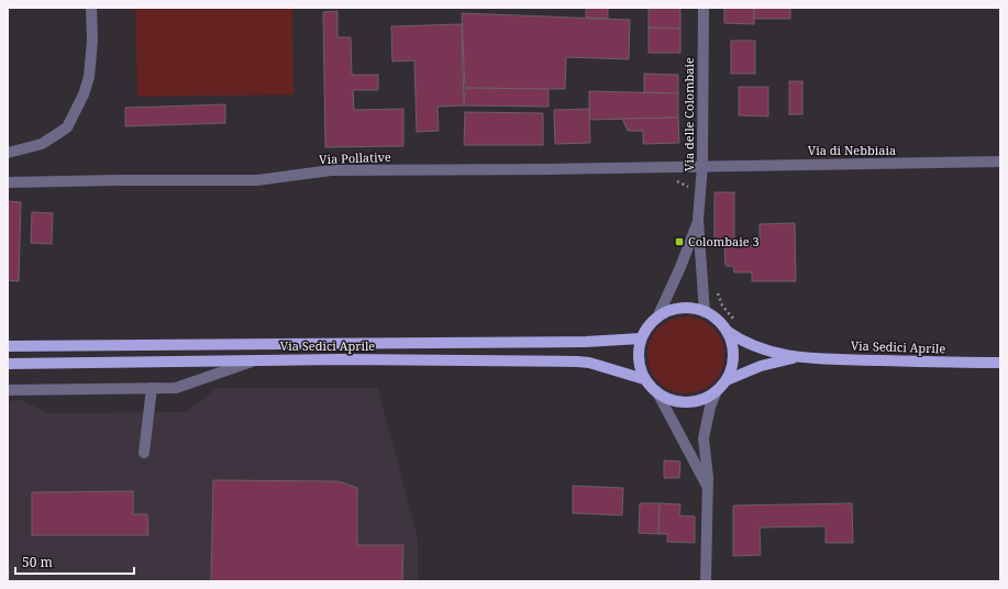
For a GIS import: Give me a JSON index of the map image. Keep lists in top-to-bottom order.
{
  "streets": {
    "main road": ["Via Sedici Aprile"],
    "street": ["Via delle Colombaie", "Via di Nebbiaia", "Via Pollative"]
  },
  "crossings": [
    ["Via delle Colombaie", "Via di Nebbiaia"],
    ["Via delle Colombaie", "Via Pollative"],
    ["Via delle Colombaie", "Via Sedici Aprile"],
    ["Via di Nebbiaia", "Via Pollative"]
  ],
  "places": {
    "transit": ["Colombaie 3"]
  },
  "scale_bar": "50 m"
}
